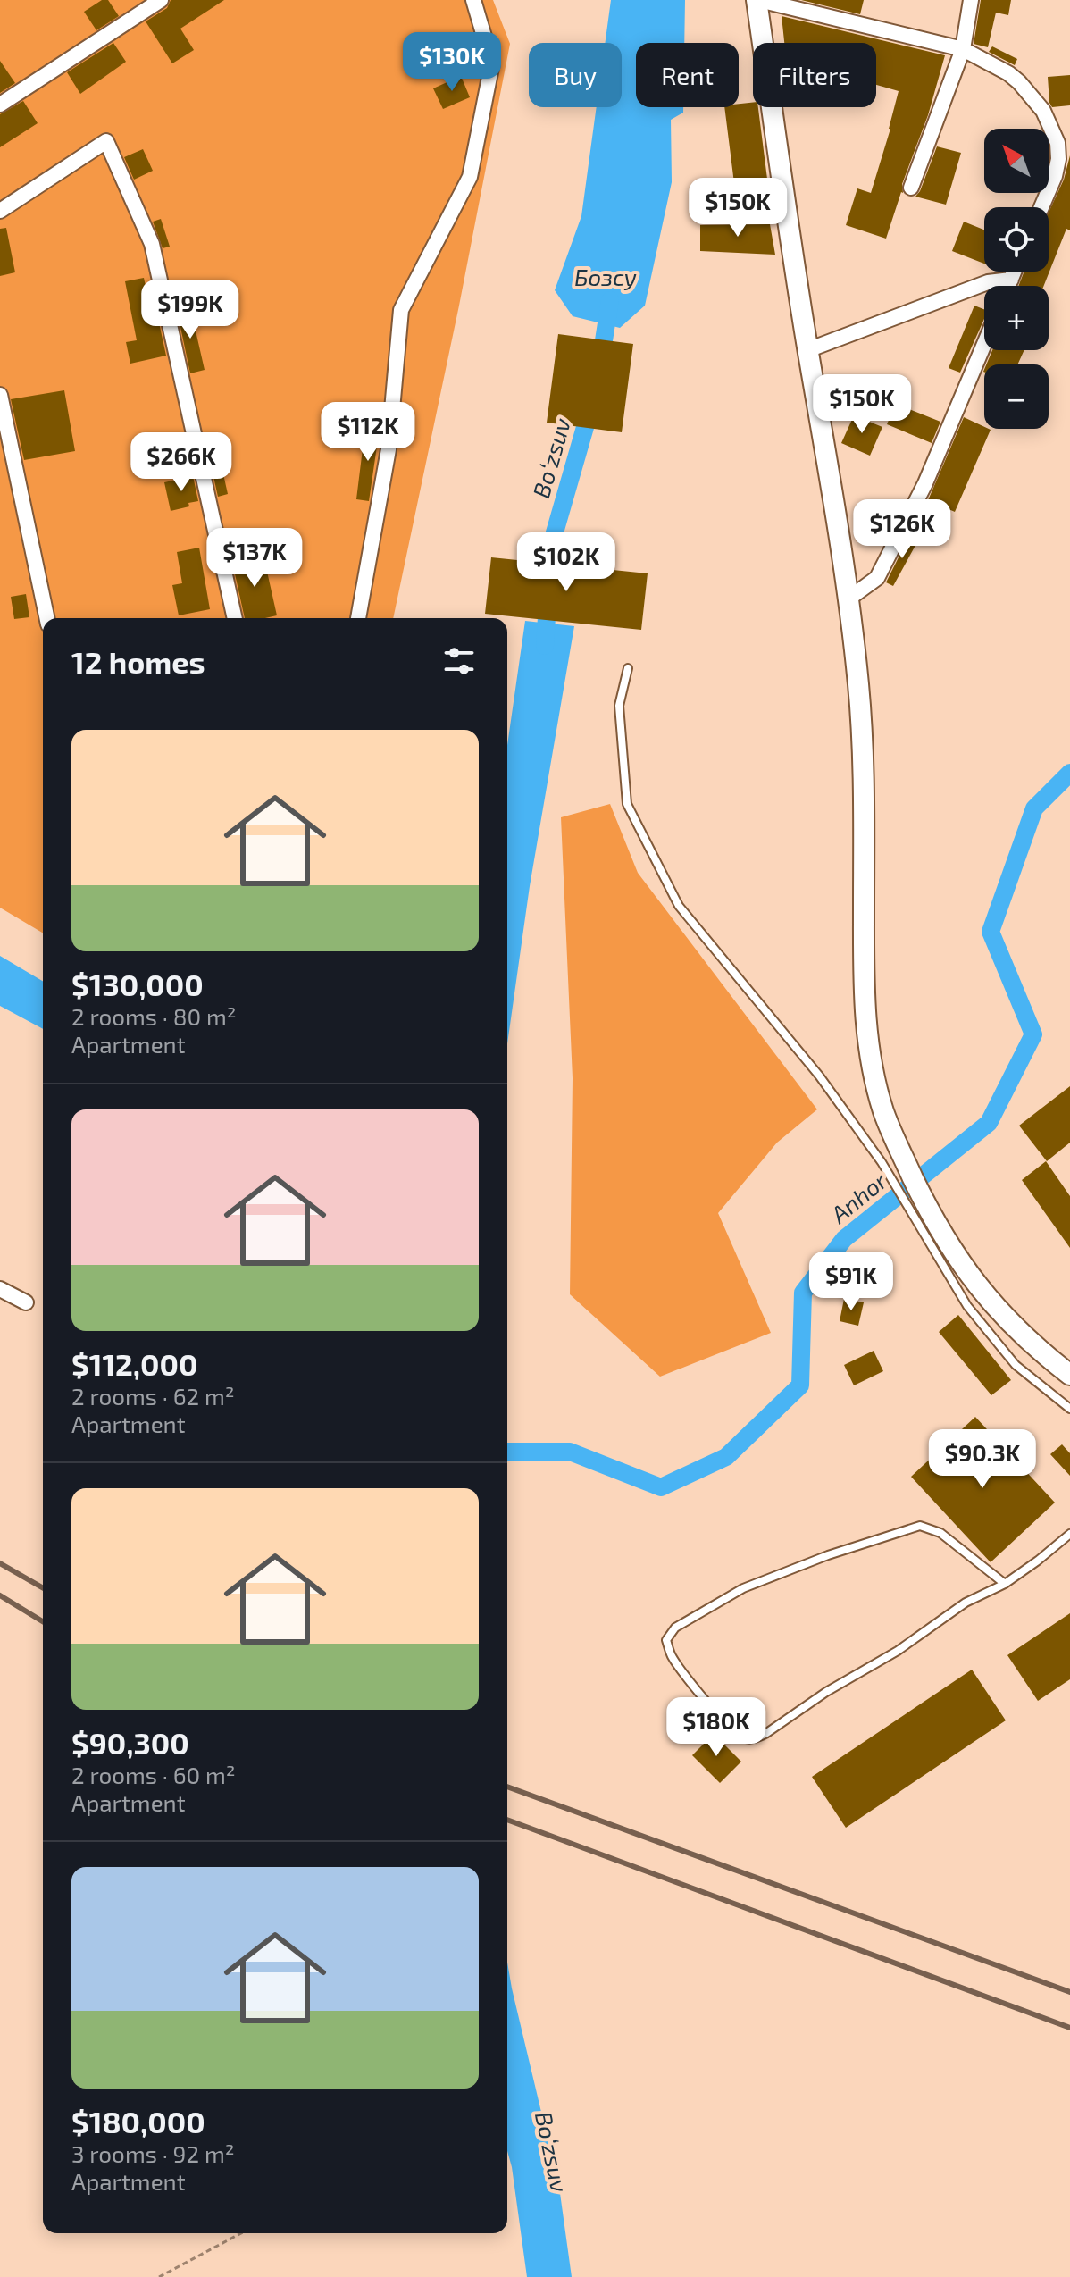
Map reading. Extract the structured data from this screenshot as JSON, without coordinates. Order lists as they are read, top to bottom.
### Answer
{
  "water": ["Бозсу", "Boʻzsuv", "Anhor"],
  "north": "top left",
  "page": {
    "price": [
      "$130K",
      "$150K",
      "$199K",
      "$150K",
      "$112K",
      "$266K",
      "$126K",
      "$137K",
      "$102K",
      "$91K",
      "$90.3K",
      "$180K"
    ],
    "chip": ["Buy", "Rent", "Filters"],
    "map_buttons": ["+", "−"],
    "heading": "12 homes",
    "list": [
      {
        "name": "$130,000",
        "note": "2 rooms · 80 m² · Apartment"
      },
      {
        "name": "$112,000",
        "note": "2 rooms · 62 m² · Apartment"
      },
      {
        "name": "$90,300",
        "note": "2 rooms · 60 m² · Apartment"
      },
      {
        "name": "$180,000",
        "note": "3 rooms · 92 m² · Apartment"
      }
    ]
  }
}
